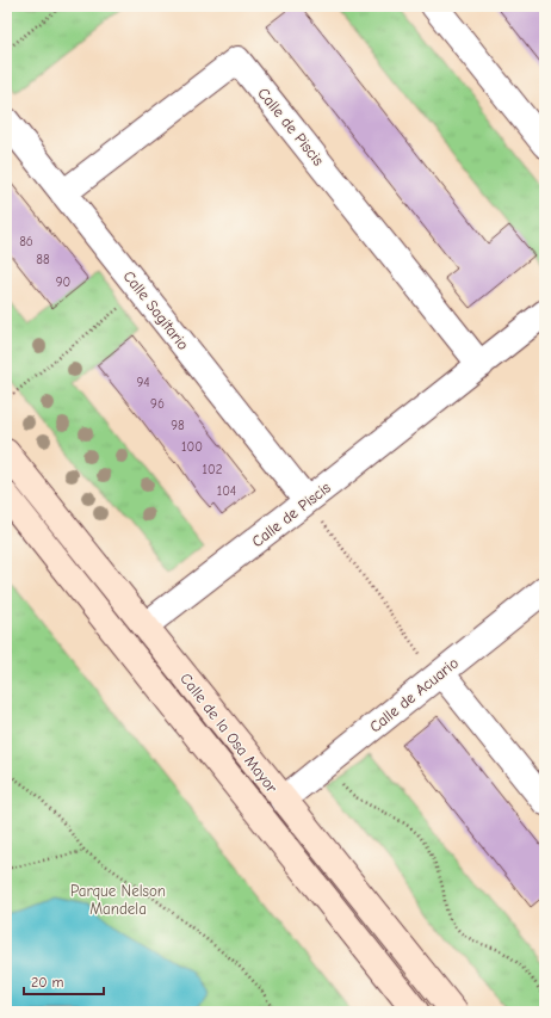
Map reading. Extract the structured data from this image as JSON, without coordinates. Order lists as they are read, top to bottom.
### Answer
{
  "streets": {
    "street": [
      "Calle de Piscis",
      "Calle Sagitario",
      "Calle de Acuario",
      "Calle de la Osa Mayor"
    ]
  },
  "crossings": [
    ["Calle de Piscis", "Calle Sagitario"],
    ["Calle de Piscis", "Calle de la Osa Mayor"],
    ["Calle de Acuario", "Calle de la Osa Mayor"]
  ],
  "parks": ["Parque Nelson Mandela"],
  "house_numbers": [
    "86",
    "88",
    "90",
    "94",
    "96",
    "98",
    "100",
    "102",
    "104"
  ],
  "scale_bar": "20 m"
}
